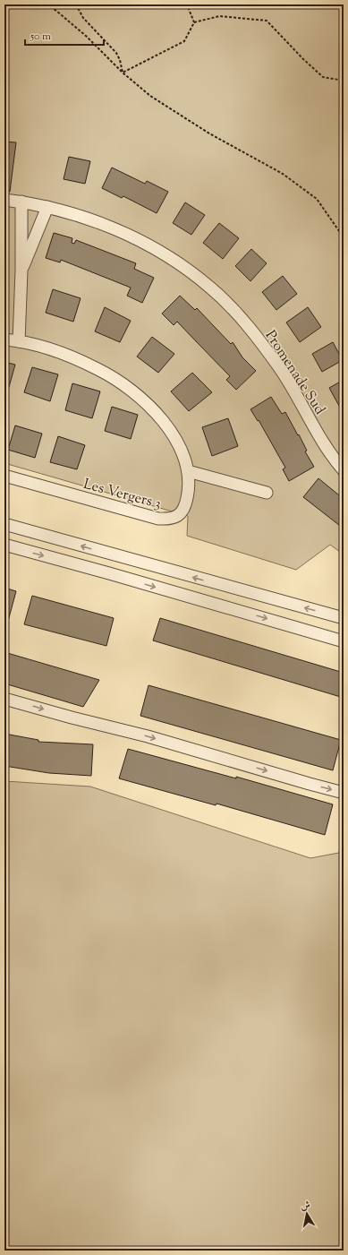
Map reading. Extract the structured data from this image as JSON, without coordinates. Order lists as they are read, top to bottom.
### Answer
{
  "streets": {
    "street": ["Promenade Sud", "Les Vergers 3"]
  },
  "scale_bar": "50 m",
  "north": "top"
}
